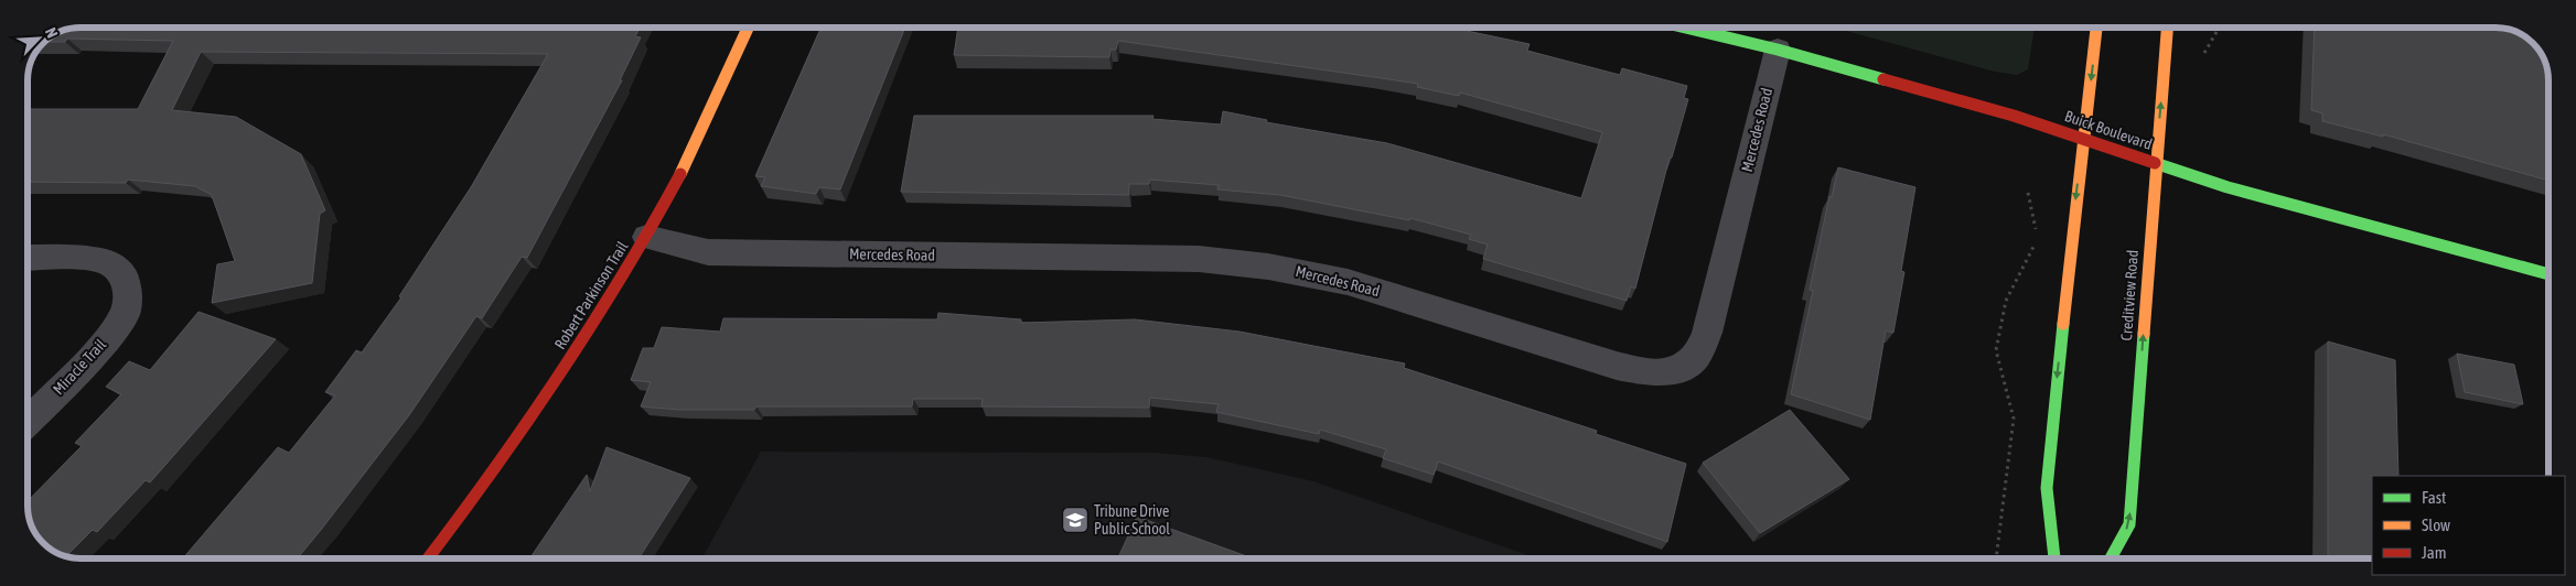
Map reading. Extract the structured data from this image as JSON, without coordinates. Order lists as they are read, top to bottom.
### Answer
{
  "streets": {
    "street": [
      "Mercedes Road",
      "Buick Boulevard",
      "Robert Parkinson Trail",
      "Creditview Road",
      "Miracle Trail"
    ]
  },
  "crossings": [
    ["Mercedes Road", "Buick Boulevard"],
    ["Mercedes Road", "Robert Parkinson Trail"],
    ["Buick Boulevard", "Creditview Road"]
  ],
  "places": {
    "school or university": ["Tribune Drive Public School"]
  },
  "legend": ["Fast", "Slow", "Jam"],
  "north": "top right"
}
